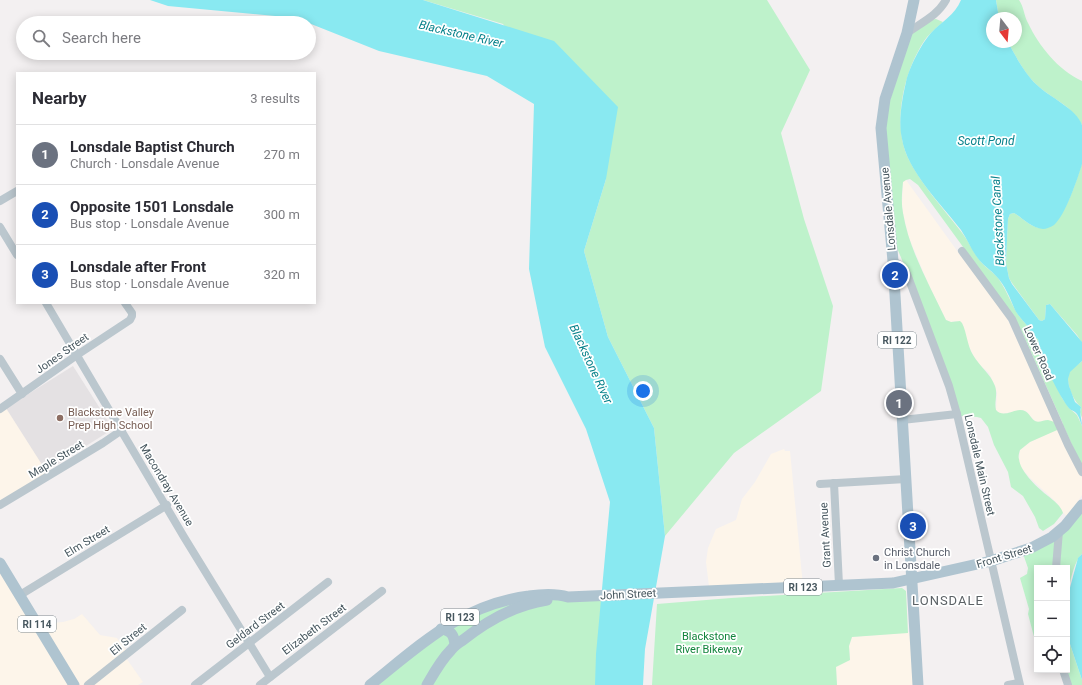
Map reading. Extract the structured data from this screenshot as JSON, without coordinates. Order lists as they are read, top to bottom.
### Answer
{
  "streets": {
    "main road": [
      "Lonsdale Avenue",
      "RI 122",
      "Front Street",
      "RI 123",
      "John Street",
      "RI 114"
    ],
    "street": [
      "Jones Street",
      "Lower Road",
      "Maple Street",
      "Lonsdale Main Street",
      "Macondray Avenue",
      "Grant Avenue",
      "Elm Street",
      "Geldard Street",
      "Elizabeth Street",
      "Eli Street"
    ]
  },
  "crossings": [
    ["Lonsdale Avenue", "Lonsdale Main Street"],
    ["Lonsdale Avenue", "Front Street"],
    ["Lonsdale Avenue", "John Street"],
    ["Jones Street", "Macondray Avenue"],
    ["Maple Street", "Macondray Avenue"],
    ["Lonsdale Main Street", "Front Street"],
    ["Macondray Avenue", "Elm Street"],
    ["Macondray Avenue", "Geldard Street"],
    ["Macondray Avenue", "Elizabeth Street"],
    ["Grant Avenue", "John Street"],
    ["Elm Street", "RI 114"],
    ["Front Street", "John Street"],
    ["RI 123", "John Street"]
  ],
  "districts": ["LONSDALE"],
  "water": ["Blackstone River", "Scott Pond", "Blackstone Canal"],
  "parks": ["Blackstone River Bikeway"],
  "places": ["Blackstone Valley Prep High School", "Christ Church in Lonsdale"],
  "north": "bottom",
  "page": {
    "search": "Search here",
    "heading": ["Nearby", "3 results"],
    "list": [
      {
        "mark": "1",
        "name": "Lonsdale Baptist Church",
        "note": "Church · Lonsdale Avenue",
        "value": "270 m"
      },
      {
        "mark": "2",
        "name": "Opposite 1501 Lonsdale",
        "note": "Bus stop · Lonsdale Avenue",
        "value": "300 m"
      },
      {
        "mark": "3",
        "name": "Lonsdale after Front",
        "note": "Bus stop · Lonsdale Avenue",
        "value": "320 m"
      }
    ],
    "pins": ["2", "1", "3"],
    "map_buttons": ["+", "−"]
  }
}
